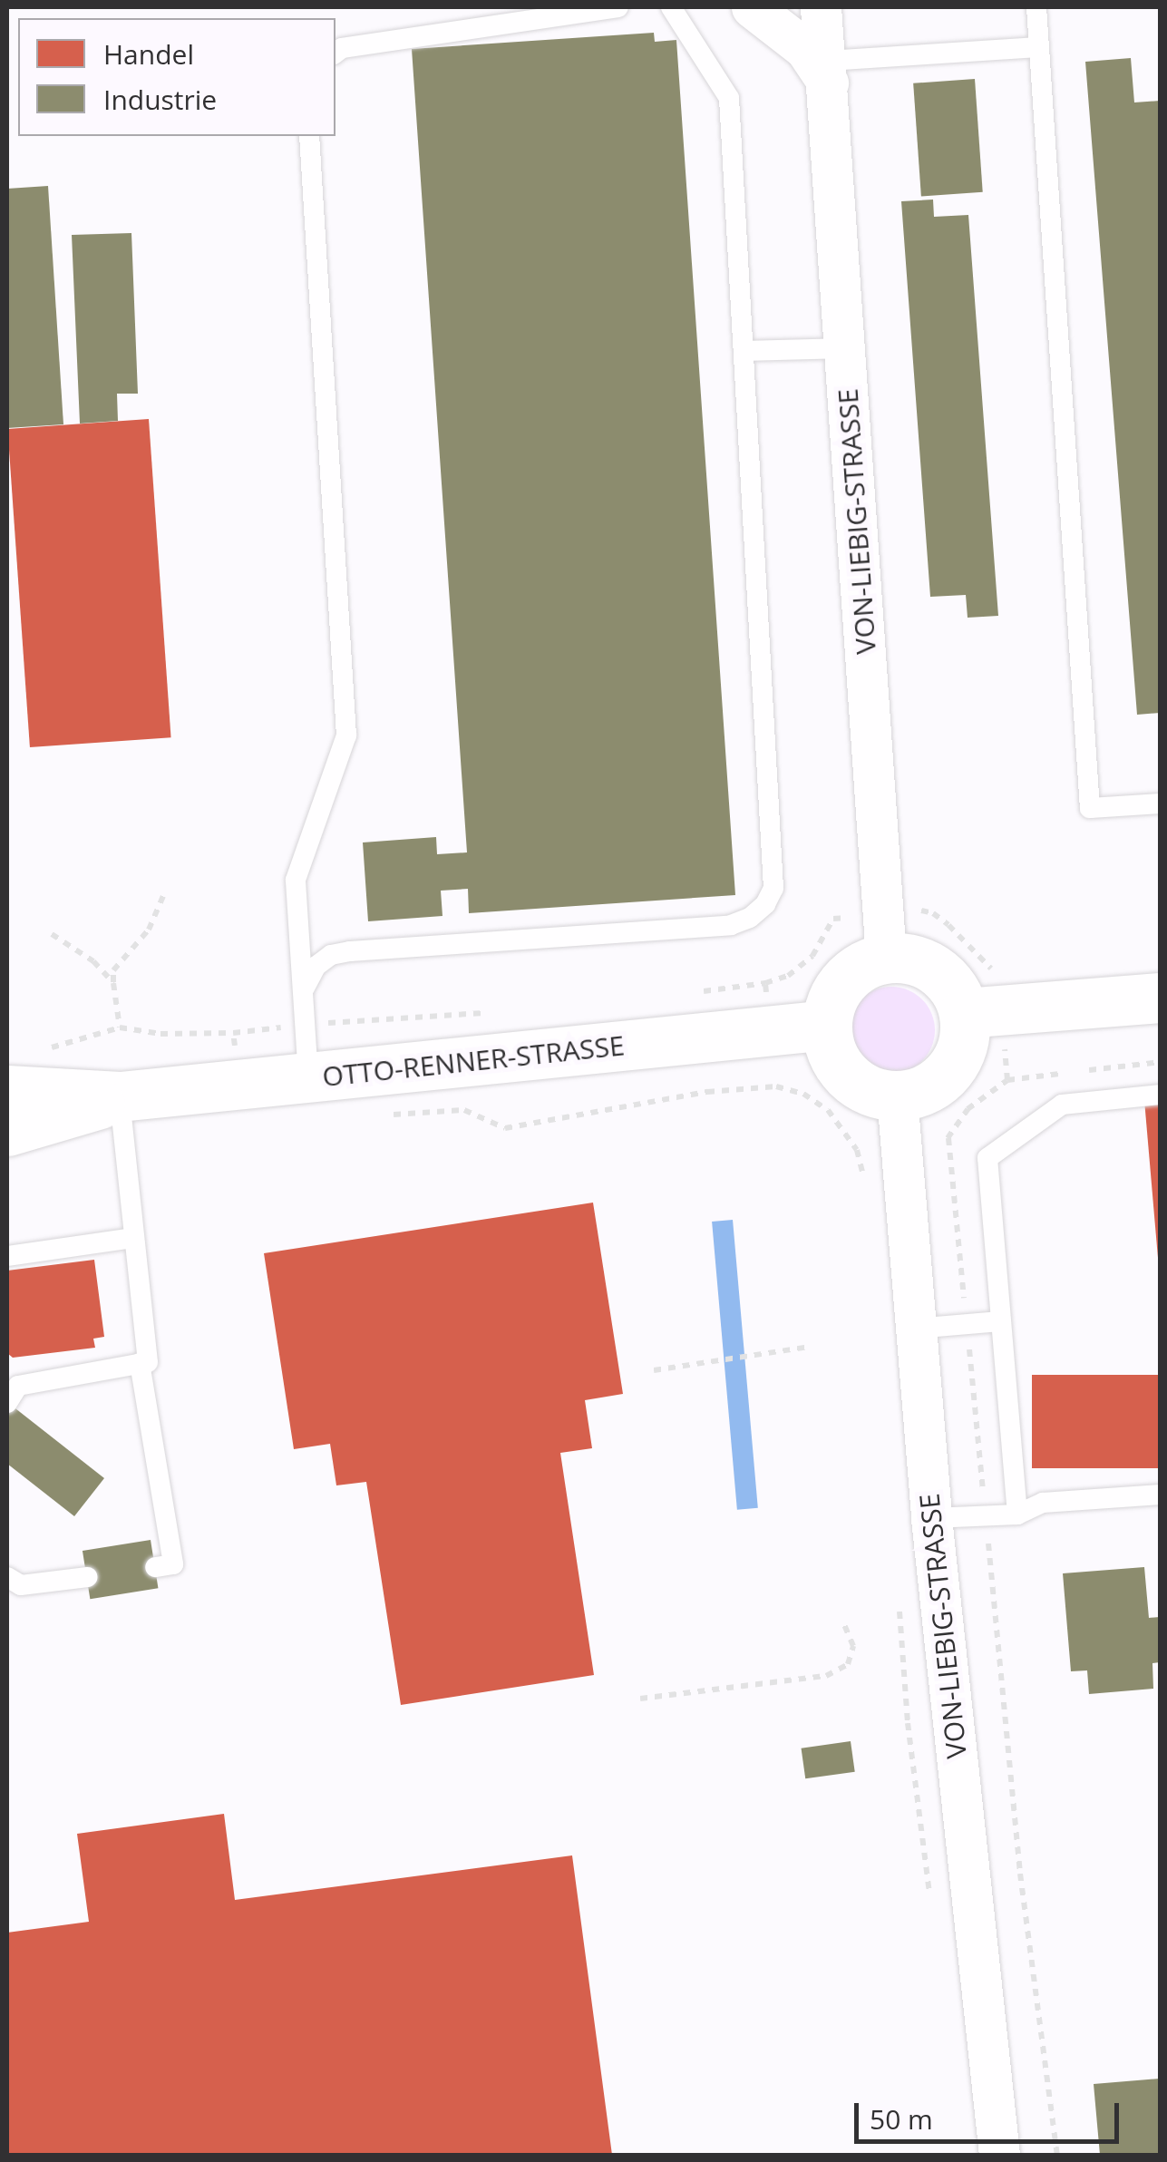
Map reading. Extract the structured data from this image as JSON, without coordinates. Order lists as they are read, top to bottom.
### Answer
{
  "streets": {
    "street": ["VON-LIEBIG-STRASSE", "OTTO-RENNER-STRASSE"]
  },
  "legend": ["Handel", "Industrie"],
  "scale_bar": "50 m"
}
